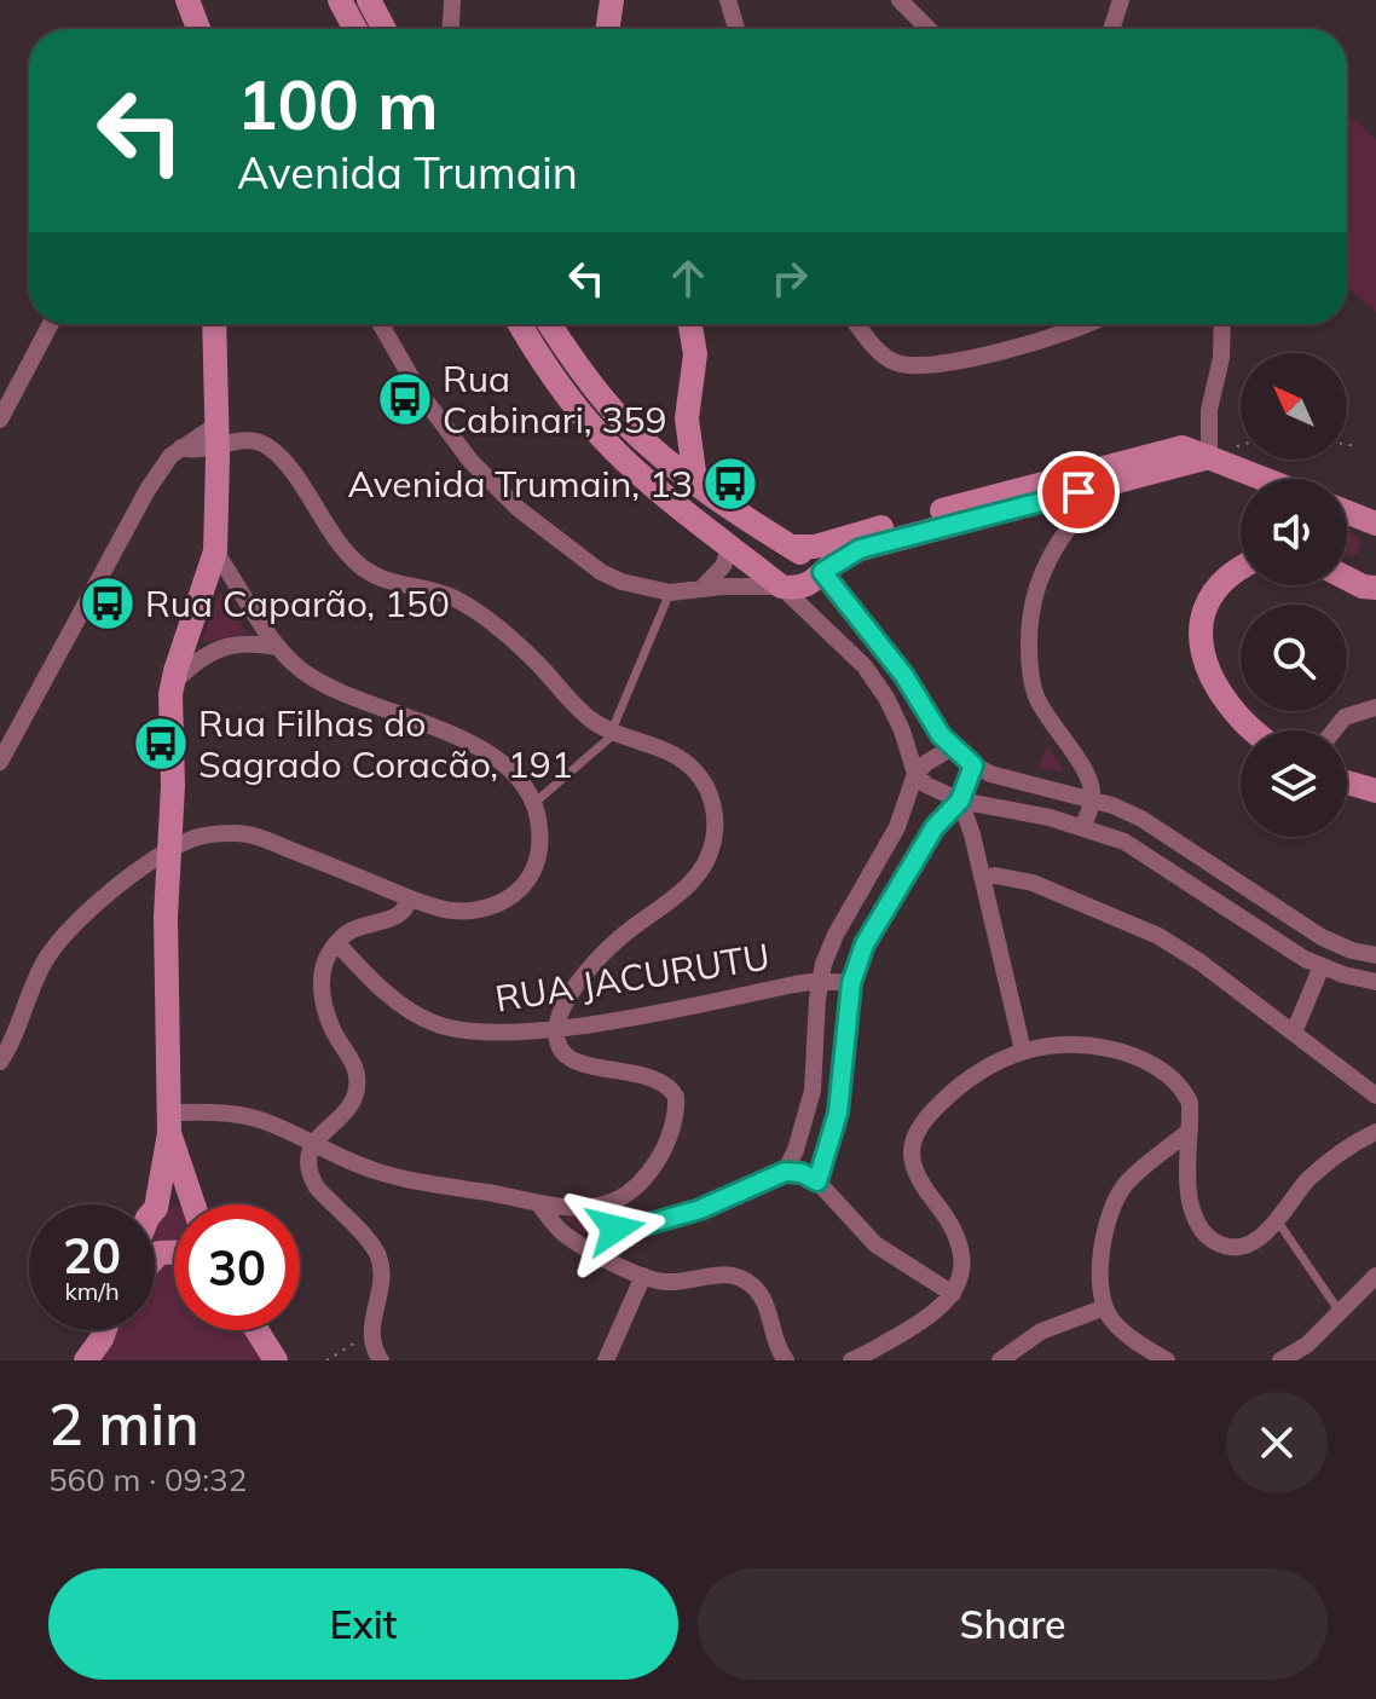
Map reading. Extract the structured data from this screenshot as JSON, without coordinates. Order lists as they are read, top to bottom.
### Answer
{
  "streets": {
    "street": ["RUA JACURUTU"]
  },
  "places": {
    "bus stop": [
      "Rua Cabinari, 359",
      "Avenida Trumain, 13",
      "Rua Caparão, 150",
      "Rua Filhas do Sagrado Coracão, 191"
    ]
  },
  "north": "top left",
  "page": {
    "turn": ["100 m", "Avenida Trumain"],
    "speed": "20 km/h",
    "limit": "30",
    "heading": ["2 min", "560 m · 09:32"],
    "buttons": ["Exit", "Share"]
  }
}
